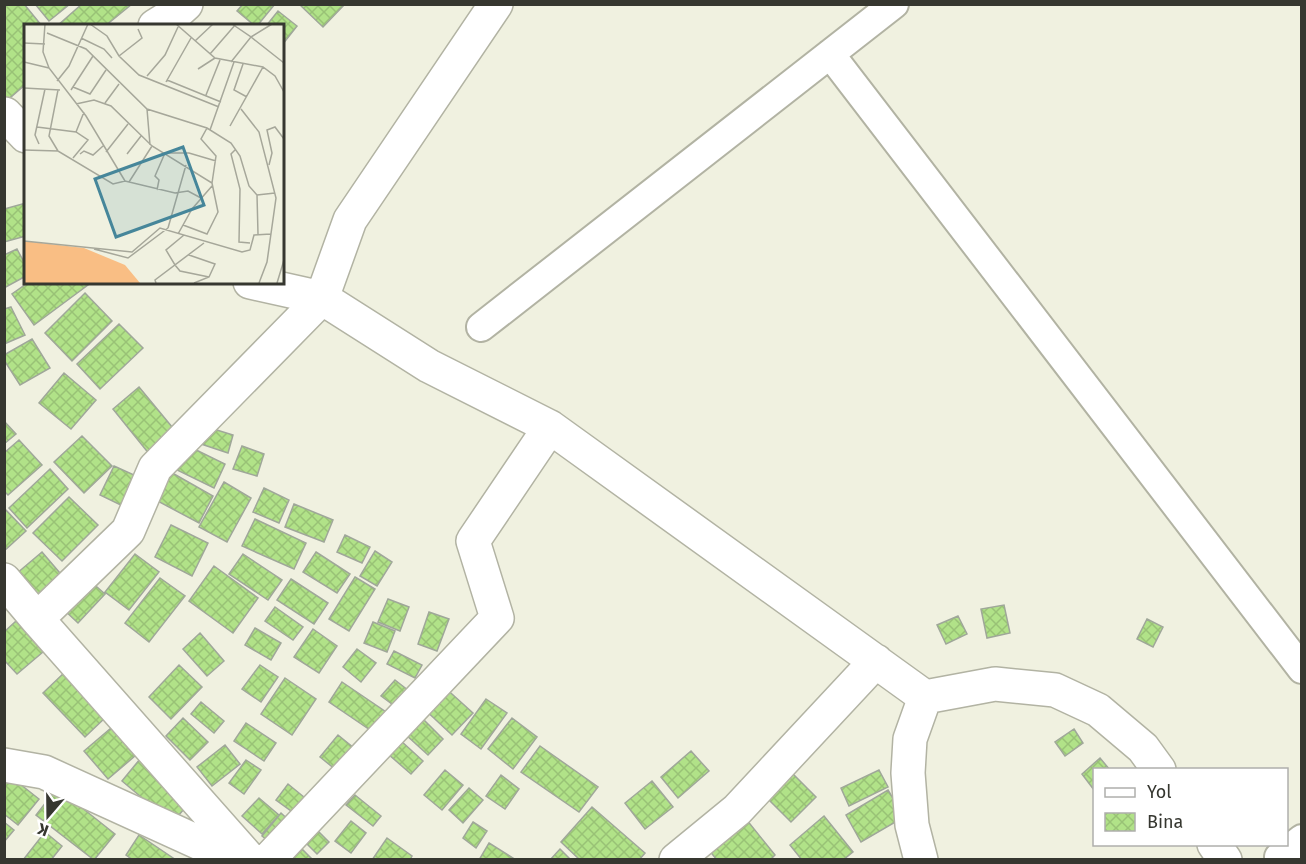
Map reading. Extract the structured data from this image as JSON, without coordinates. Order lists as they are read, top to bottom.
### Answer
{
  "legend": ["Yol", "Bina"],
  "north": "bottom"
}
